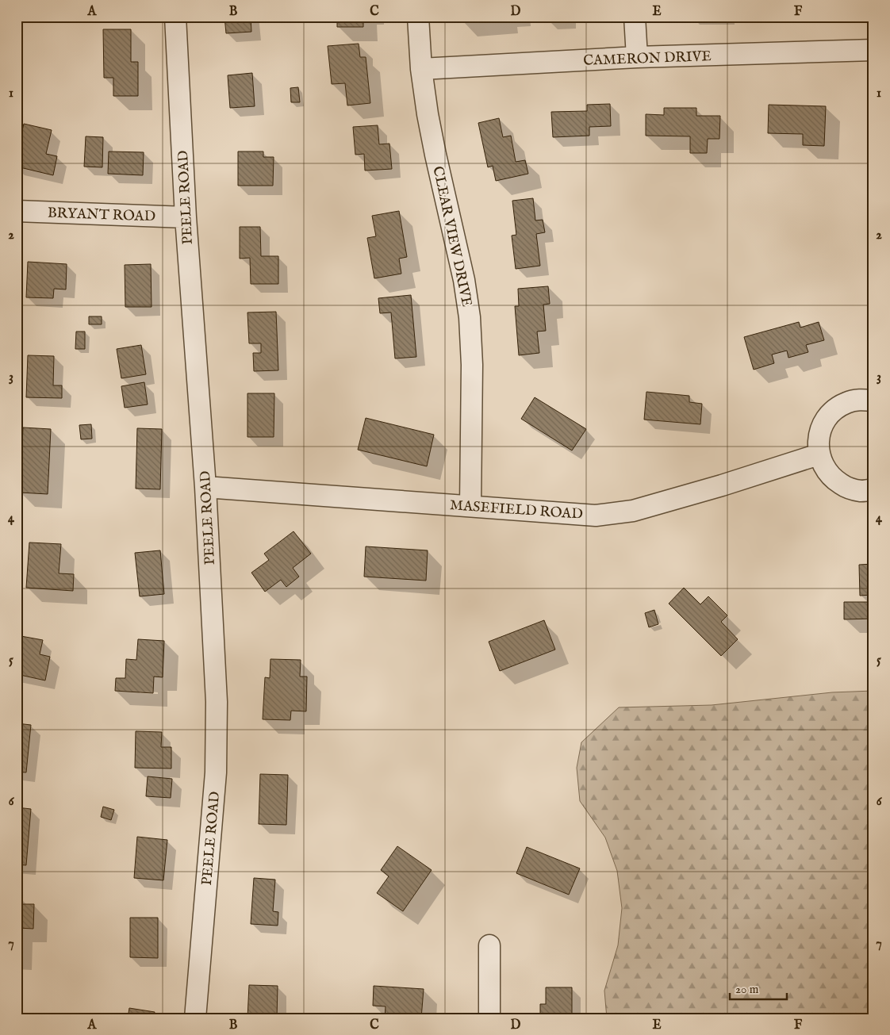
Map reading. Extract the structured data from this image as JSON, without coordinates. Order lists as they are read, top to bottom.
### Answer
{
  "streets": {
    "street": [
      "CAMERON DRIVE",
      "PEELE ROAD",
      "BRYANT ROAD",
      "CLEAR VIEW DRIVE",
      "MASEFIELD ROAD"
    ]
  },
  "crossings": [
    ["CAMERON DRIVE", "CLEAR VIEW DRIVE"],
    ["PEELE ROAD", "BRYANT ROAD"],
    ["PEELE ROAD", "MASEFIELD ROAD"],
    ["CLEAR VIEW DRIVE", "MASEFIELD ROAD"]
  ],
  "scale_bar": "20 m",
  "grid": {
    "columns": [
      "A",
      "B",
      "C",
      "D",
      "E",
      "F"
    ],
    "rows": [
      "1",
      "2",
      "3",
      "4",
      "5",
      "6",
      "7"
    ]
  }
}
